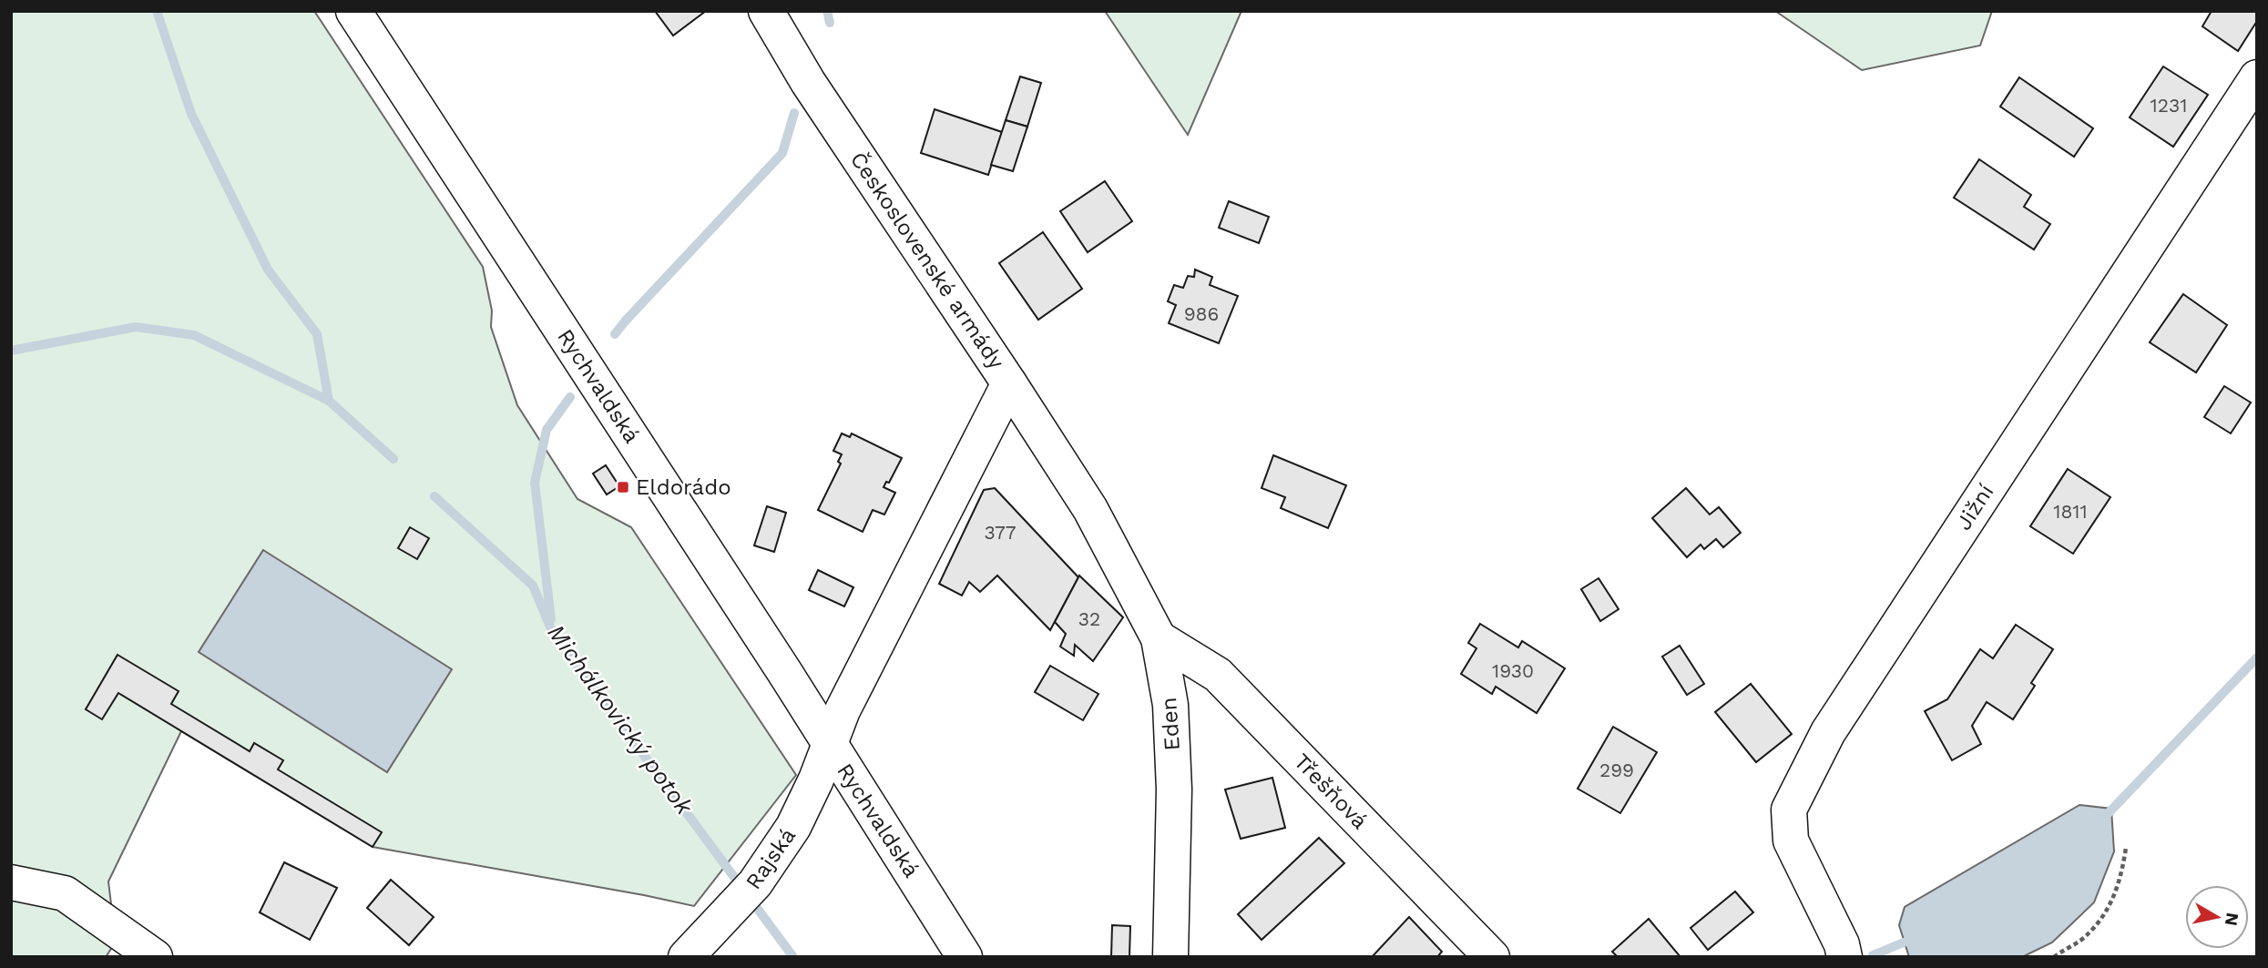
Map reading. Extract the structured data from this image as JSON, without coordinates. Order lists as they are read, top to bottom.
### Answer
{
  "streets": {
    "street": [
      "Československé armády",
      "Rychvaldská",
      "Jižní",
      "Eden",
      "Třešňová",
      "Rajská"
    ]
  },
  "crossings": [
    ["Československé armády", "Eden"],
    ["Československé armády", "Rajská"],
    ["Rychvaldská", "Rajská"],
    ["Eden", "Třešňová"]
  ],
  "water": ["Michálkovický potok"],
  "places": {
    "transit": ["Eldorádo"]
  },
  "house_numbers": [
    "1231",
    "986",
    "1811",
    "377",
    "32",
    "1930",
    "299"
  ],
  "north": "right"
}
